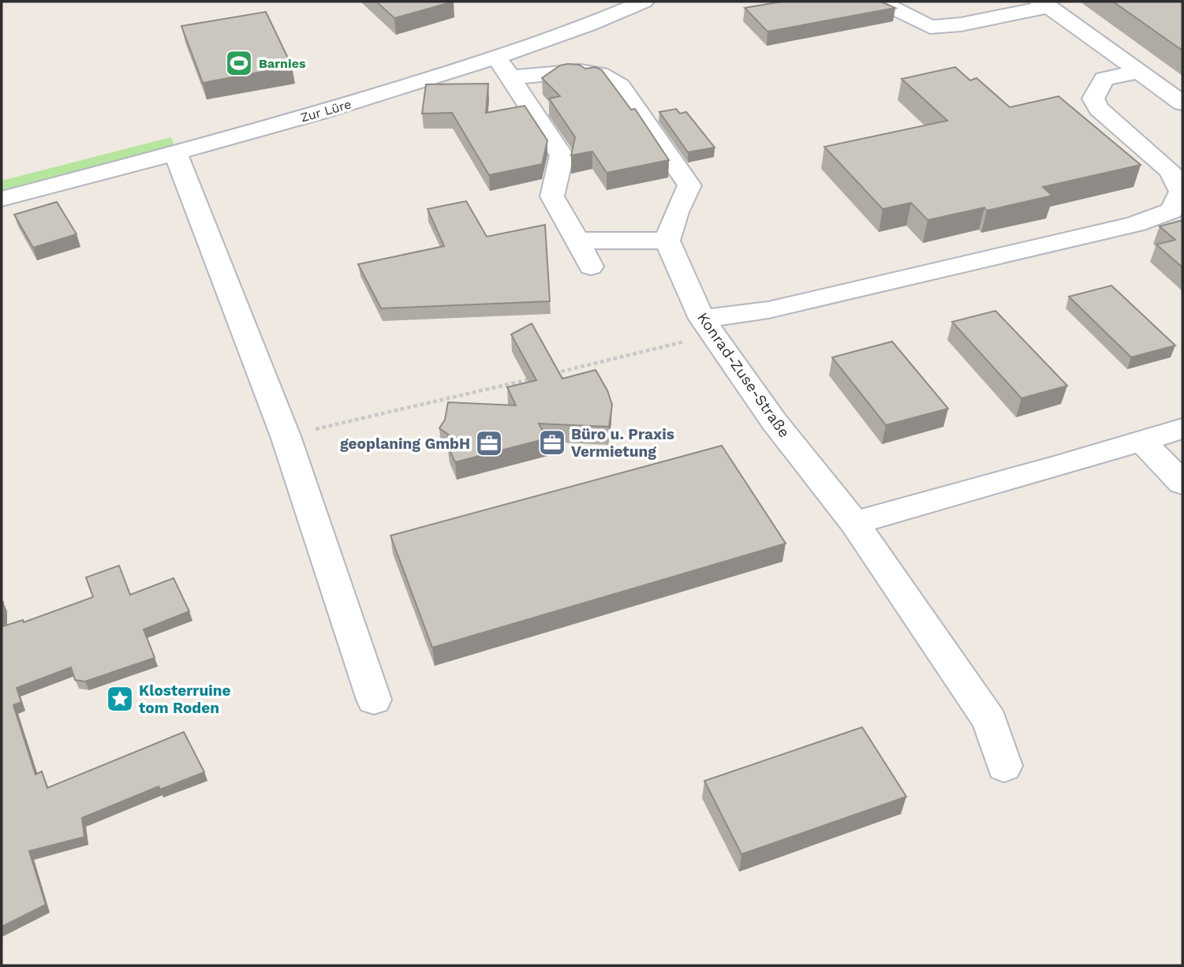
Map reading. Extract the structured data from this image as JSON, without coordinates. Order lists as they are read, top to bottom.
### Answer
{
  "streets": {
    "street": ["Zur Lüre", "Konrad-Zuse-Straße"]
  },
  "places": {
    "sports": ["Barnies"],
    "office": ["Büro u. Praxis Vermietung", "geoplaning GmbH"],
    "place": ["Klosterruine tom Roden"]
  }
}
